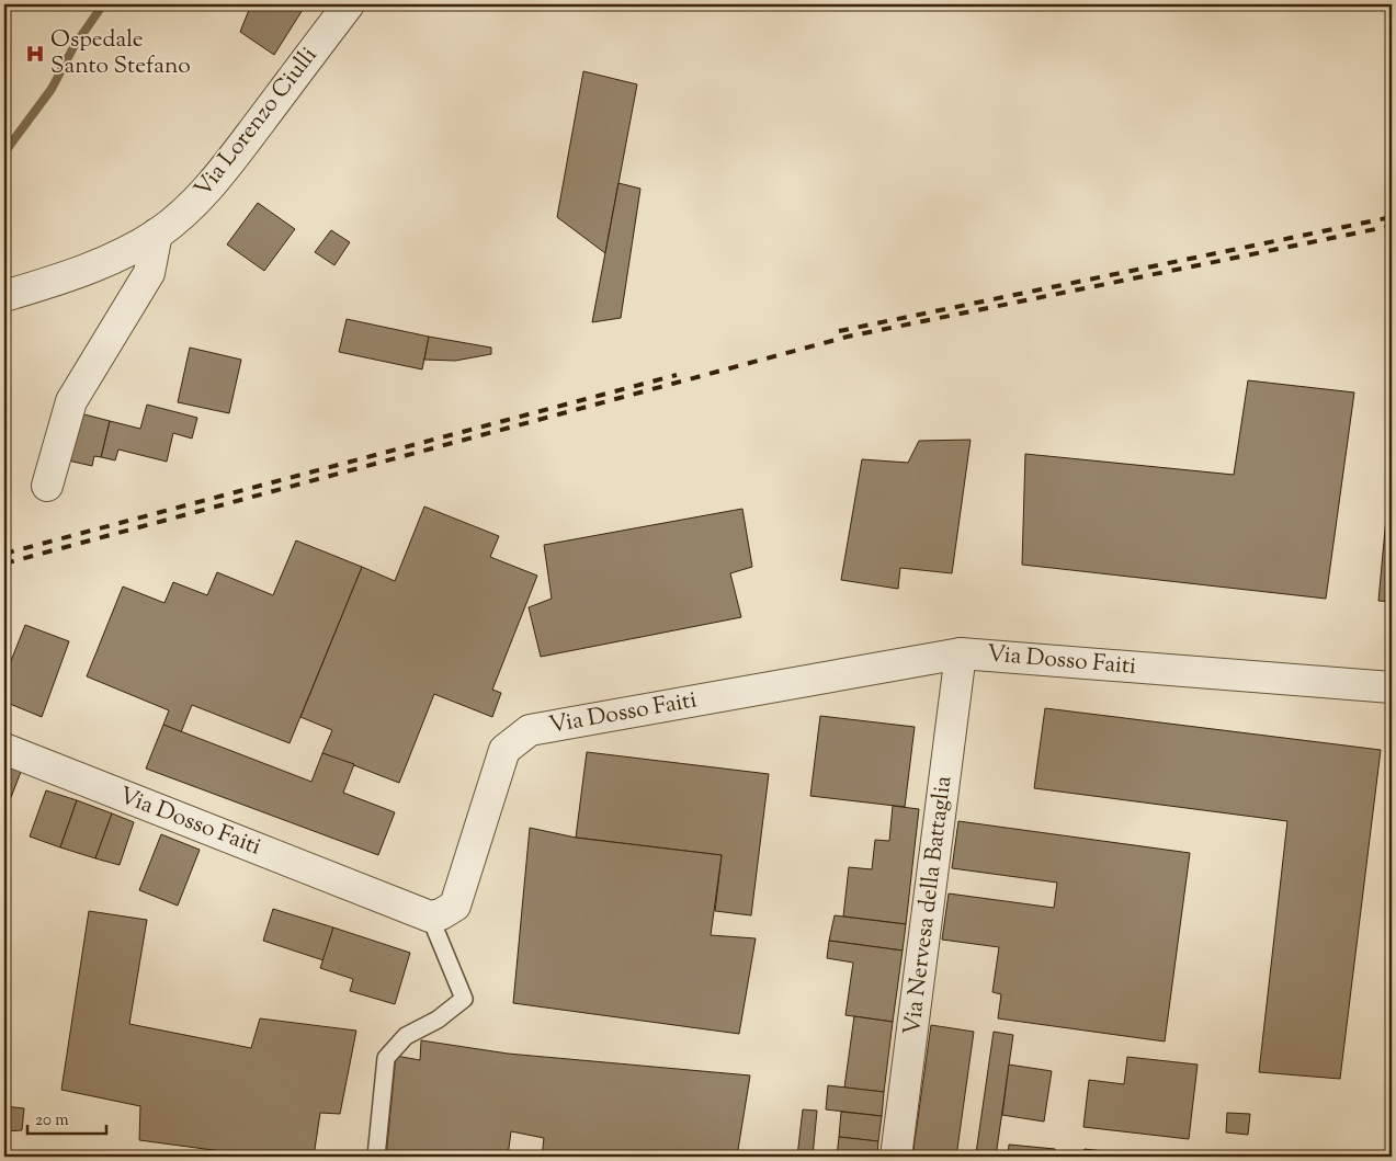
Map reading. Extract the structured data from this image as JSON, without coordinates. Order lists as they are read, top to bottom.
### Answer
{
  "streets": {
    "street": ["Via Lorenzo Ciulli", "Via Dosso Faiti", "Via Nervesa della Battaglia"]
  },
  "crossings": [
    ["Via Dosso Faiti", "Via Nervesa della Battaglia"]
  ],
  "places": {
    "hospital": ["Ospedale Santo Stefano"]
  },
  "scale_bar": "20 m"
}
